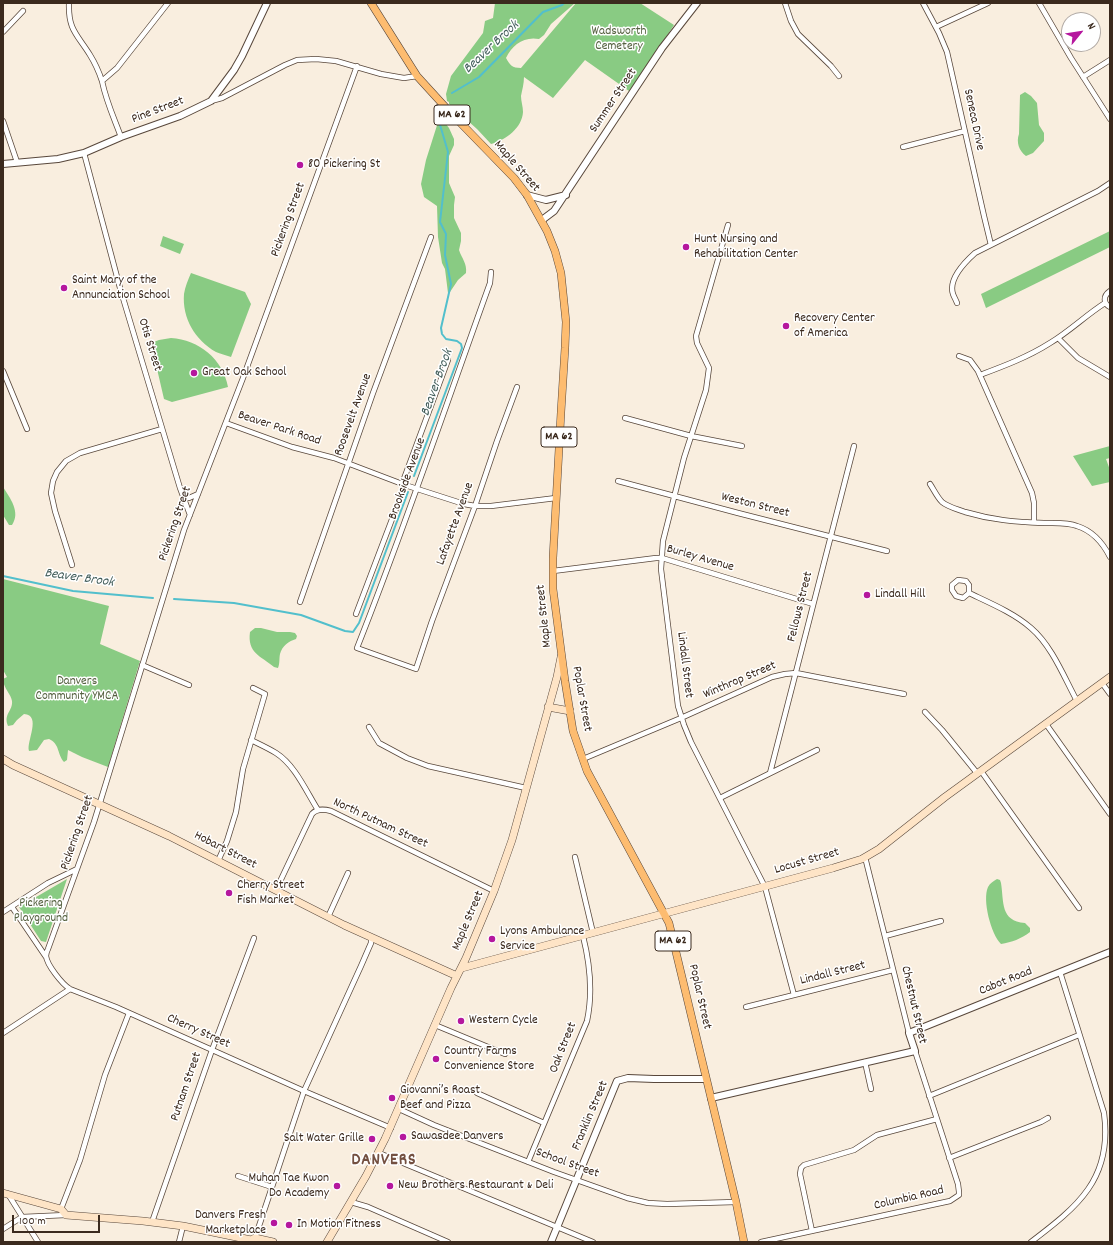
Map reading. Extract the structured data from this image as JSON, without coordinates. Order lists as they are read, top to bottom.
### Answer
{
  "streets": {
    "main road": [
      "MA 62",
      "Maple Street",
      "Poplar Street",
      "Hobart Street",
      "Locust Street"
    ],
    "street": [
      "Summer Street",
      "Pine Street",
      "Seneca Drive",
      "Pickering Street",
      "Otis Street",
      "Roosevelt Avenue",
      "Beaver Park Road",
      "Brookside Avenue",
      "Weston Street",
      "Lafayette Avenue",
      "Burley Avenue",
      "Fellows Street",
      "Lindall Street",
      "Winthrop Street",
      "North Putnam Street",
      "Cabot Road",
      "Chestnut Street",
      "Cherry Street",
      "Oak Street",
      "Putnam Street",
      "Franklin Street",
      "School Street",
      "Columbia Road"
    ]
  },
  "crossings": [
    ["Summer Street", "Maple Street"],
    ["Pine Street", "Otis Street"],
    ["Maple Street", "Beaver Park Road"],
    ["Maple Street", "Burley Avenue"],
    ["Maple Street", "Poplar Street"],
    ["Maple Street", "North Putnam Street"],
    ["Maple Street", "Hobart Street"],
    ["Maple Street", "Locust Street"],
    ["Maple Street", "Cherry Street"],
    ["Maple Street", "School Street"],
    ["Pickering Street", "Otis Street"],
    ["Pickering Street", "Beaver Park Road"],
    ["Pickering Street", "Hobart Street"],
    ["Roosevelt Avenue", "Beaver Park Road"],
    ["Beaver Park Road", "Brookside Avenue"],
    ["Beaver Park Road", "Lafayette Avenue"],
    ["Brookside Avenue", "Lafayette Avenue"],
    ["Weston Street", "Fellows Street"],
    ["Weston Street", "Lindall Street"],
    ["Burley Avenue", "Fellows Street"],
    ["Burley Avenue", "Lindall Street"],
    ["Fellows Street", "Winthrop Street"],
    ["Lindall Street", "Winthrop Street"],
    ["Lindall Street", "Locust Street"],
    ["Lindall Street", "Chestnut Street"],
    ["Winthrop Street", "Poplar Street"],
    ["Poplar Street", "Locust Street"],
    ["Poplar Street", "Chestnut Street"],
    ["Poplar Street", "Franklin Street"],
    ["Poplar Street", "School Street"],
    ["North Putnam Street", "Hobart Street"],
    ["Locust Street", "Chestnut Street"],
    ["Locust Street", "Oak Street"],
    ["Cabot Road", "Chestnut Street"],
    ["Chestnut Street", "Columbia Road"],
    ["Cherry Street", "Putnam Street"],
    ["Oak Street", "School Street"],
    ["Franklin Street", "School Street"]
  ],
  "districts": ["DANVERS"],
  "water": ["Beaver Brook"],
  "parks": ["Wadsworth Cemetery", "Danvers Community YMCA", "Pickering Playground"],
  "places": [
    "80 Pickering St",
    "Hunt Nursing and Rehabilitation Center",
    "Saint Mary of the Annunciation School",
    "Recovery Center of America",
    "Great Oak School",
    "Lindall Hill",
    "Cherry Street Fish Market",
    "Lyons Ambulance Service",
    "Western Cycle",
    "Country Farms Convenience Store",
    "Giovanni’s Roast Beef and Pizza",
    "Sawasdee Danvers",
    "Salt Water Grille",
    "Muhan Tae Kwon Do Academy",
    "New Brothers Restaurant & Deli",
    "Danvers Fresh Marketplace",
    "In Motion Fitness"
  ],
  "scale_bar": "100 m",
  "north": "top right"
}
